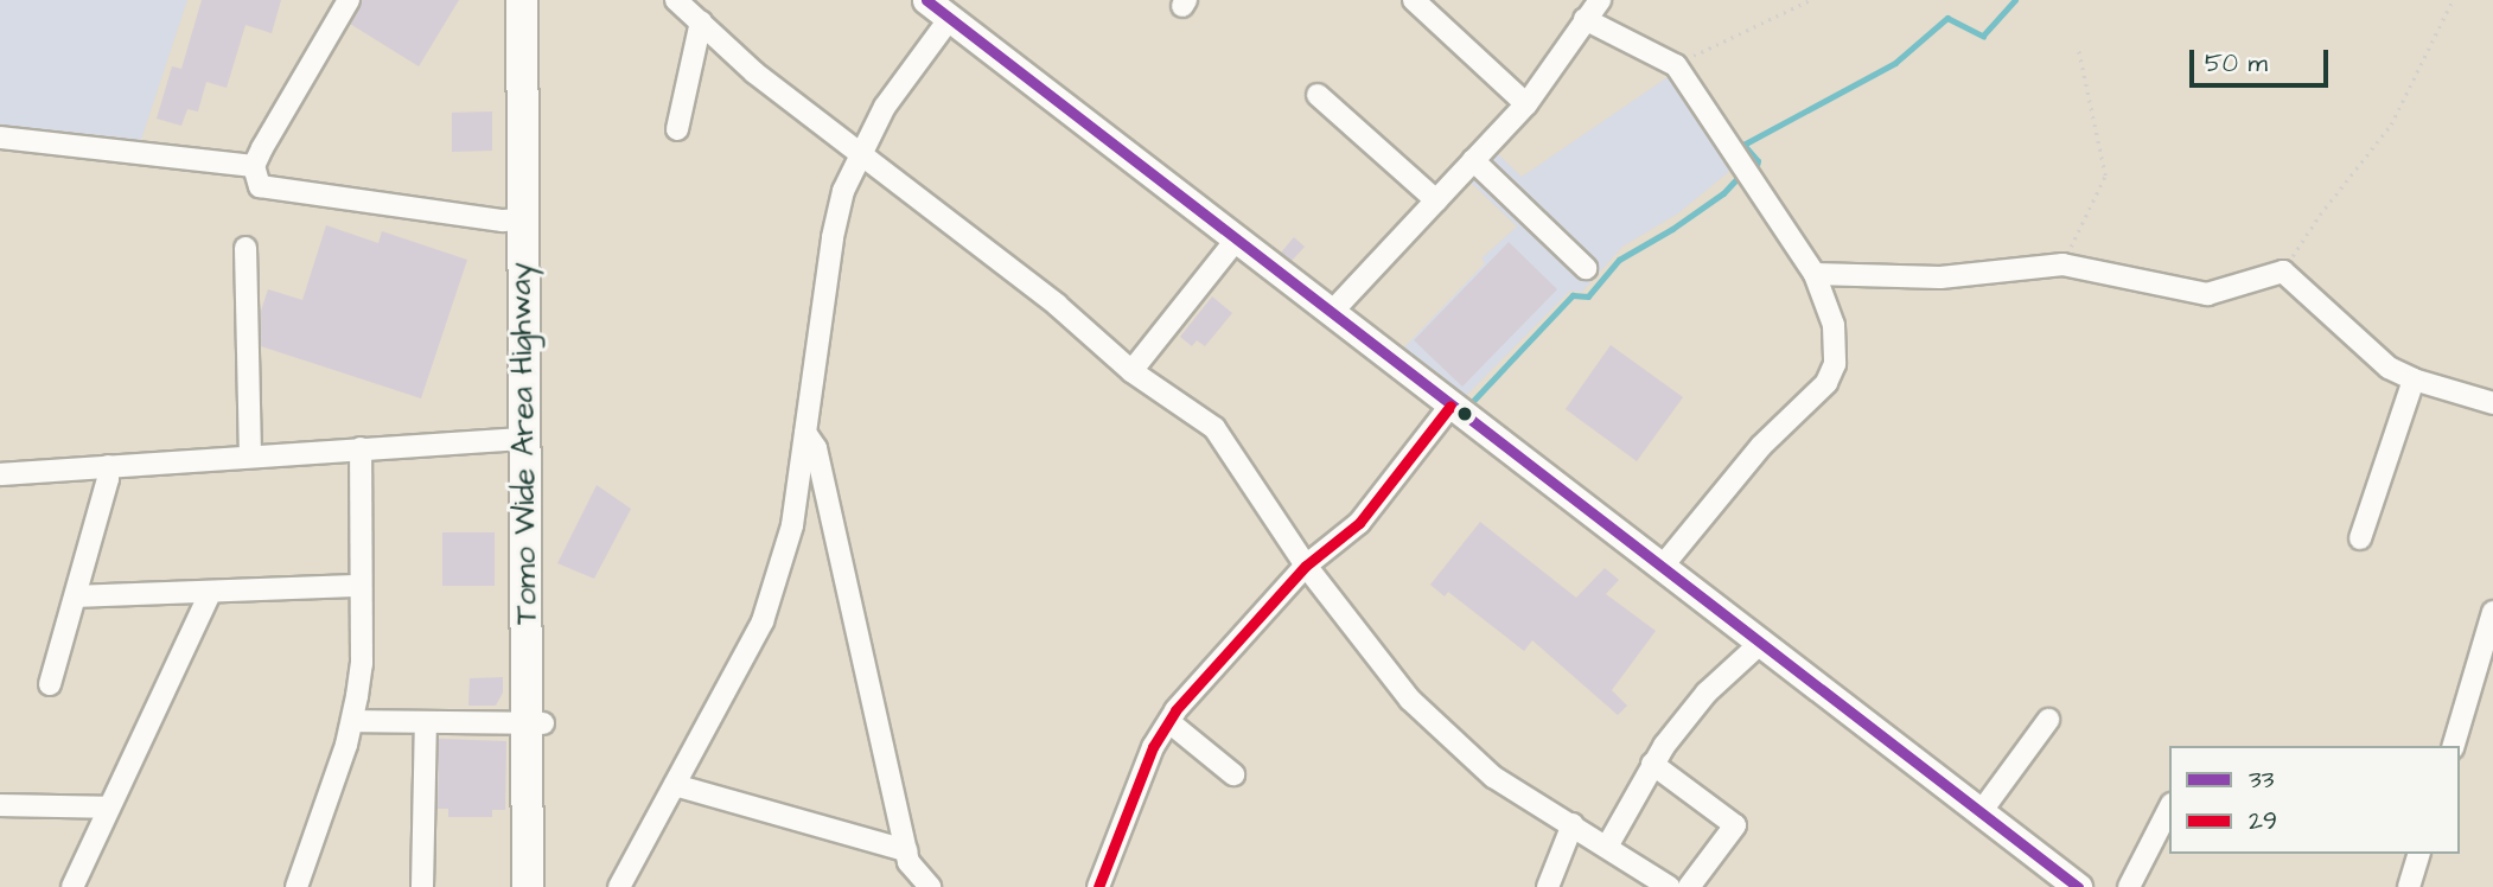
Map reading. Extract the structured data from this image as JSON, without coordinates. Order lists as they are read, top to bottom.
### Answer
{
  "streets": {
    "highway": ["Tomo Wide Area Highway"]
  },
  "lines": ["transit line 33", "transit line 29"],
  "legend": ["33", "29"],
  "scale_bar": "50 m"
}
